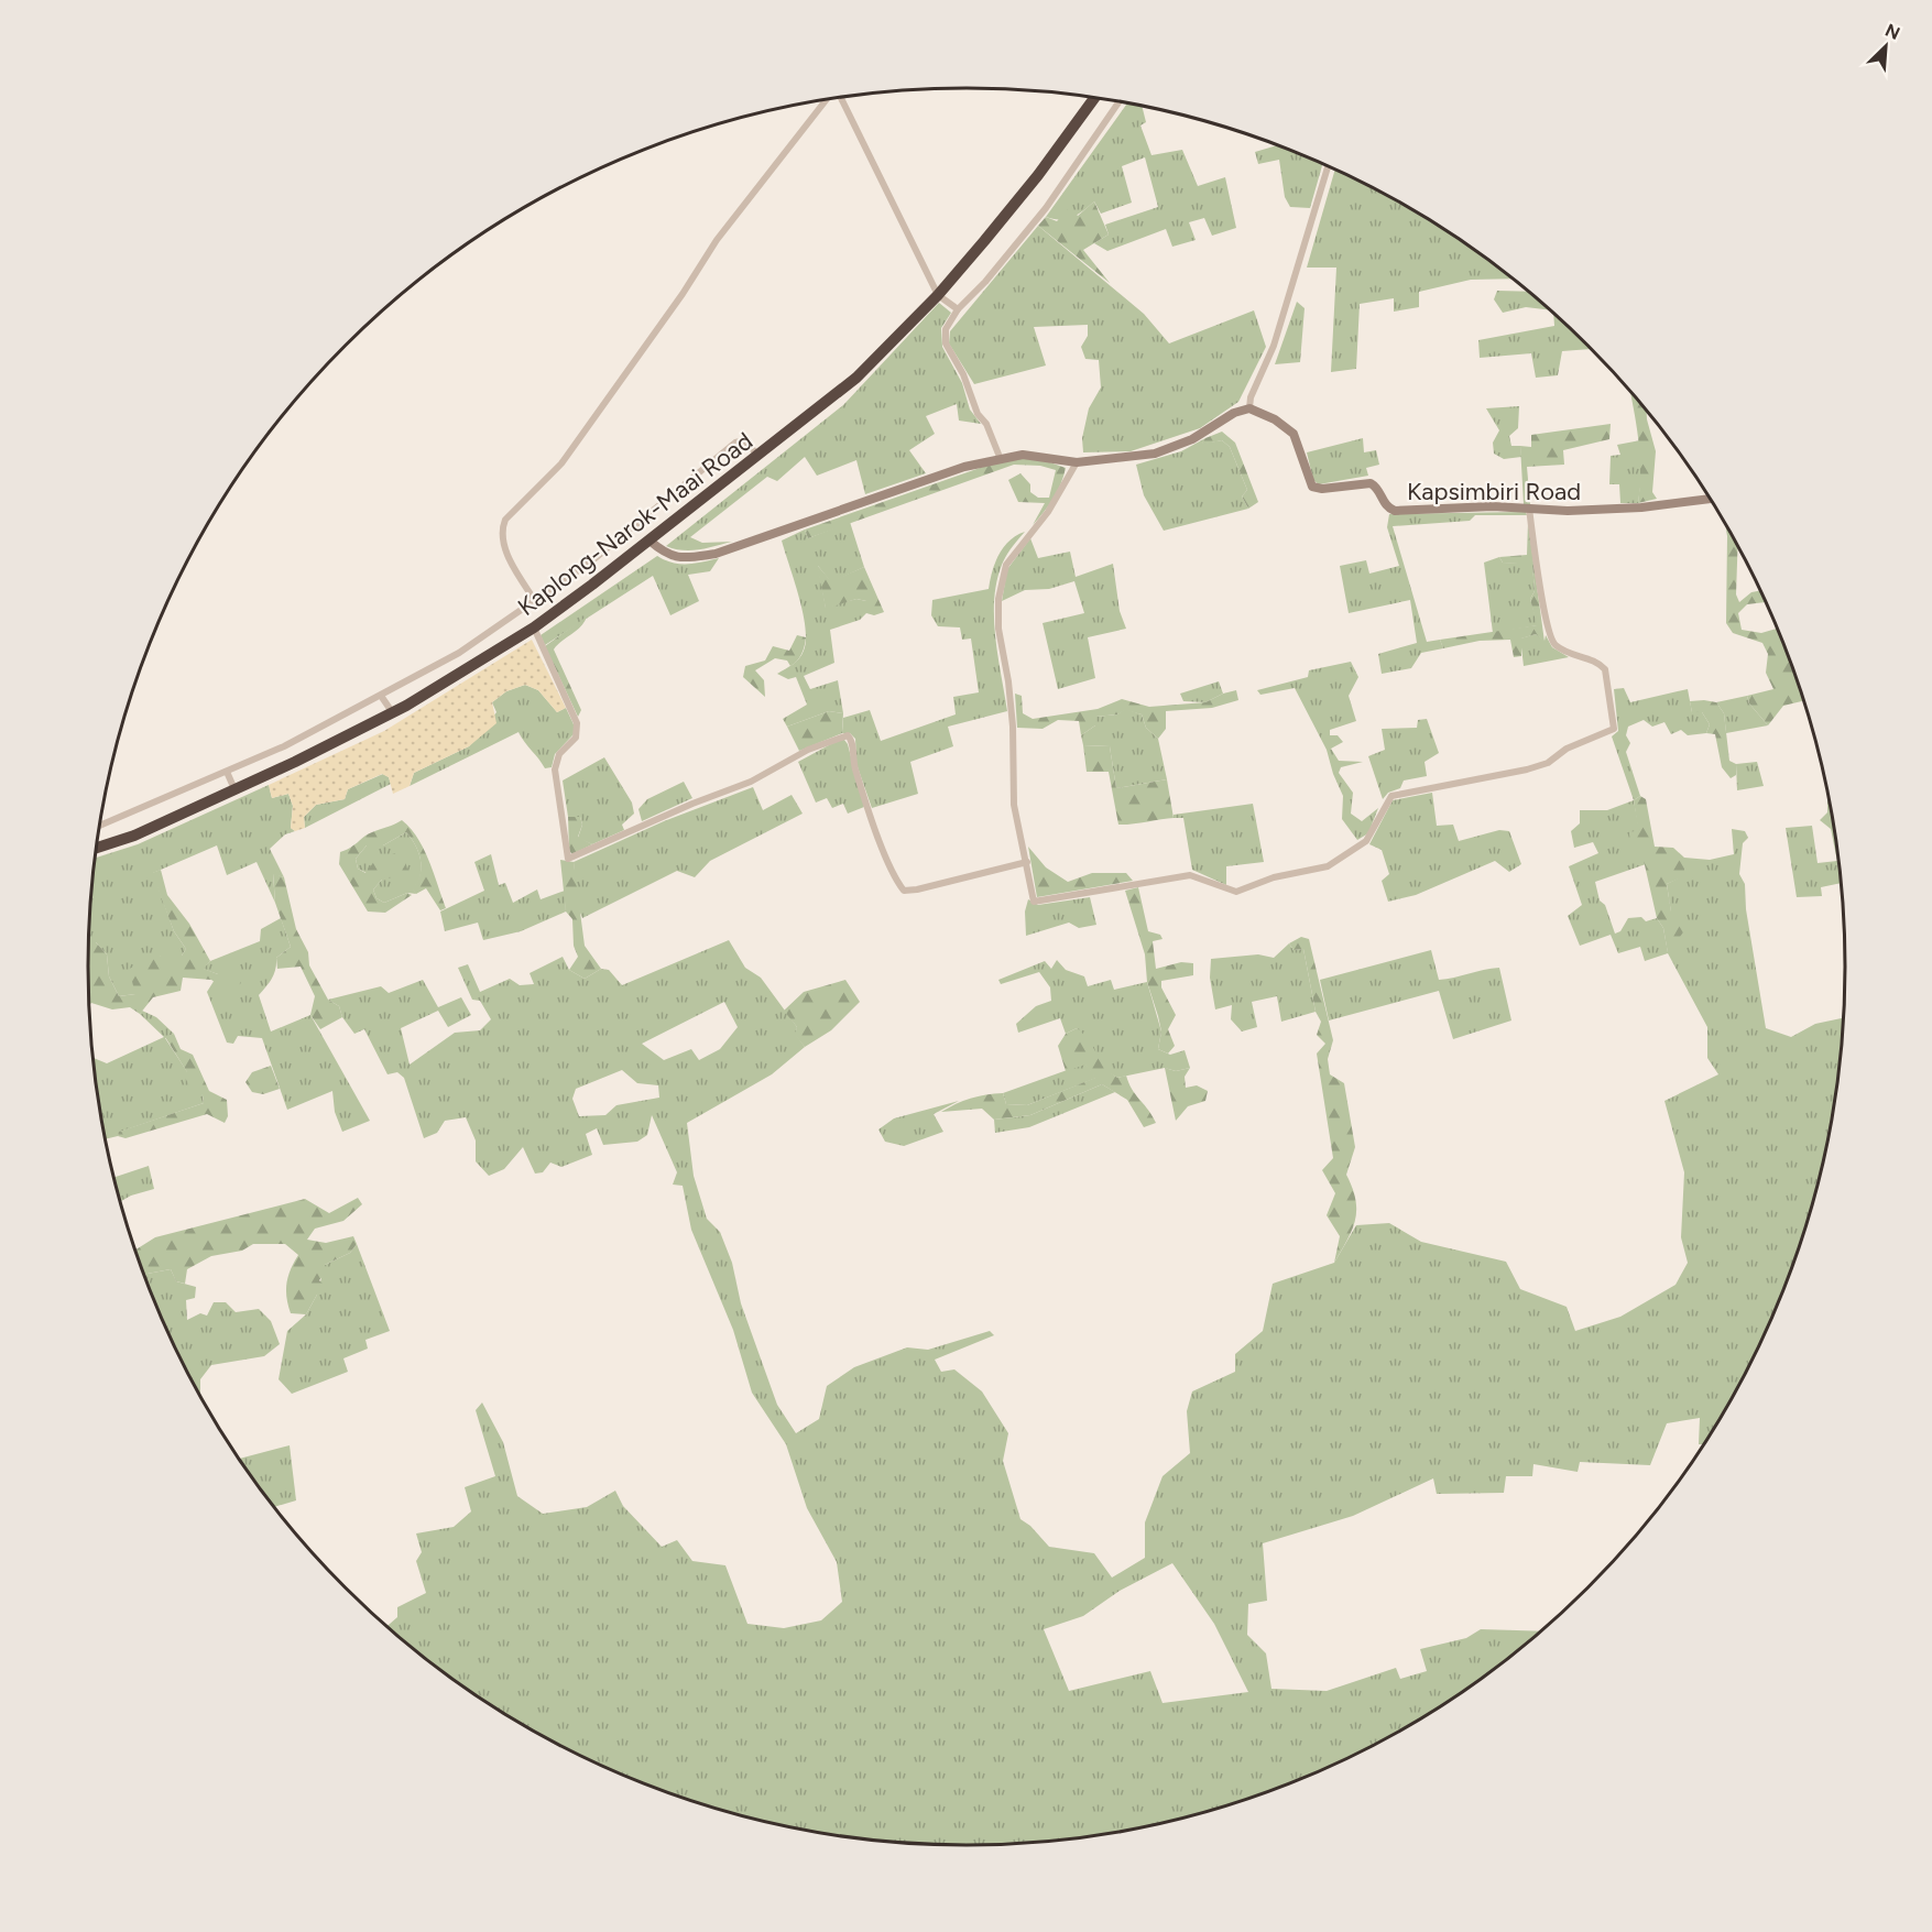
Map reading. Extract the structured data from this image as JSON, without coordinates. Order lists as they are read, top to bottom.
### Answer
{
  "streets": {
    "highway": ["Kaplong-Narok-Maai Road"],
    "street": ["Kapsimbiri Road"]
  },
  "north": "top right"
}
